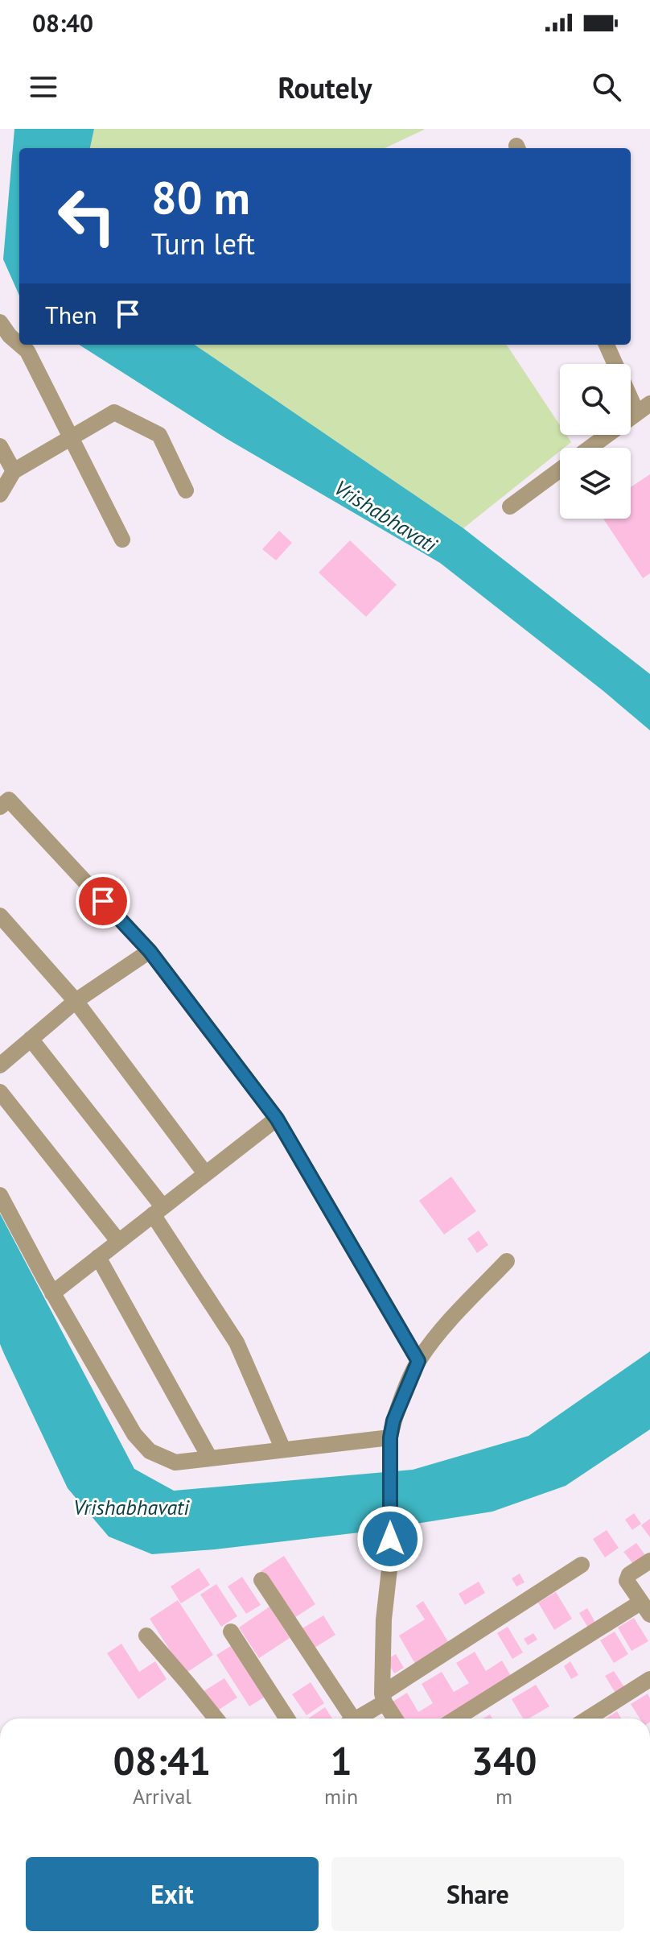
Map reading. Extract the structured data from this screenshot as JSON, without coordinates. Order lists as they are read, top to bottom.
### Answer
{
  "water": ["Vrishabhavati"],
  "page": {
    "status": "08:40",
    "header": "Routely",
    "turn": ["80 m", "Turn left"],
    "then": "Then",
    "eta": [
      "08:41",
      "Arrival",
      "1",
      "min",
      "340",
      "m"
    ],
    "buttons": ["Exit", "Share"]
  }
}
